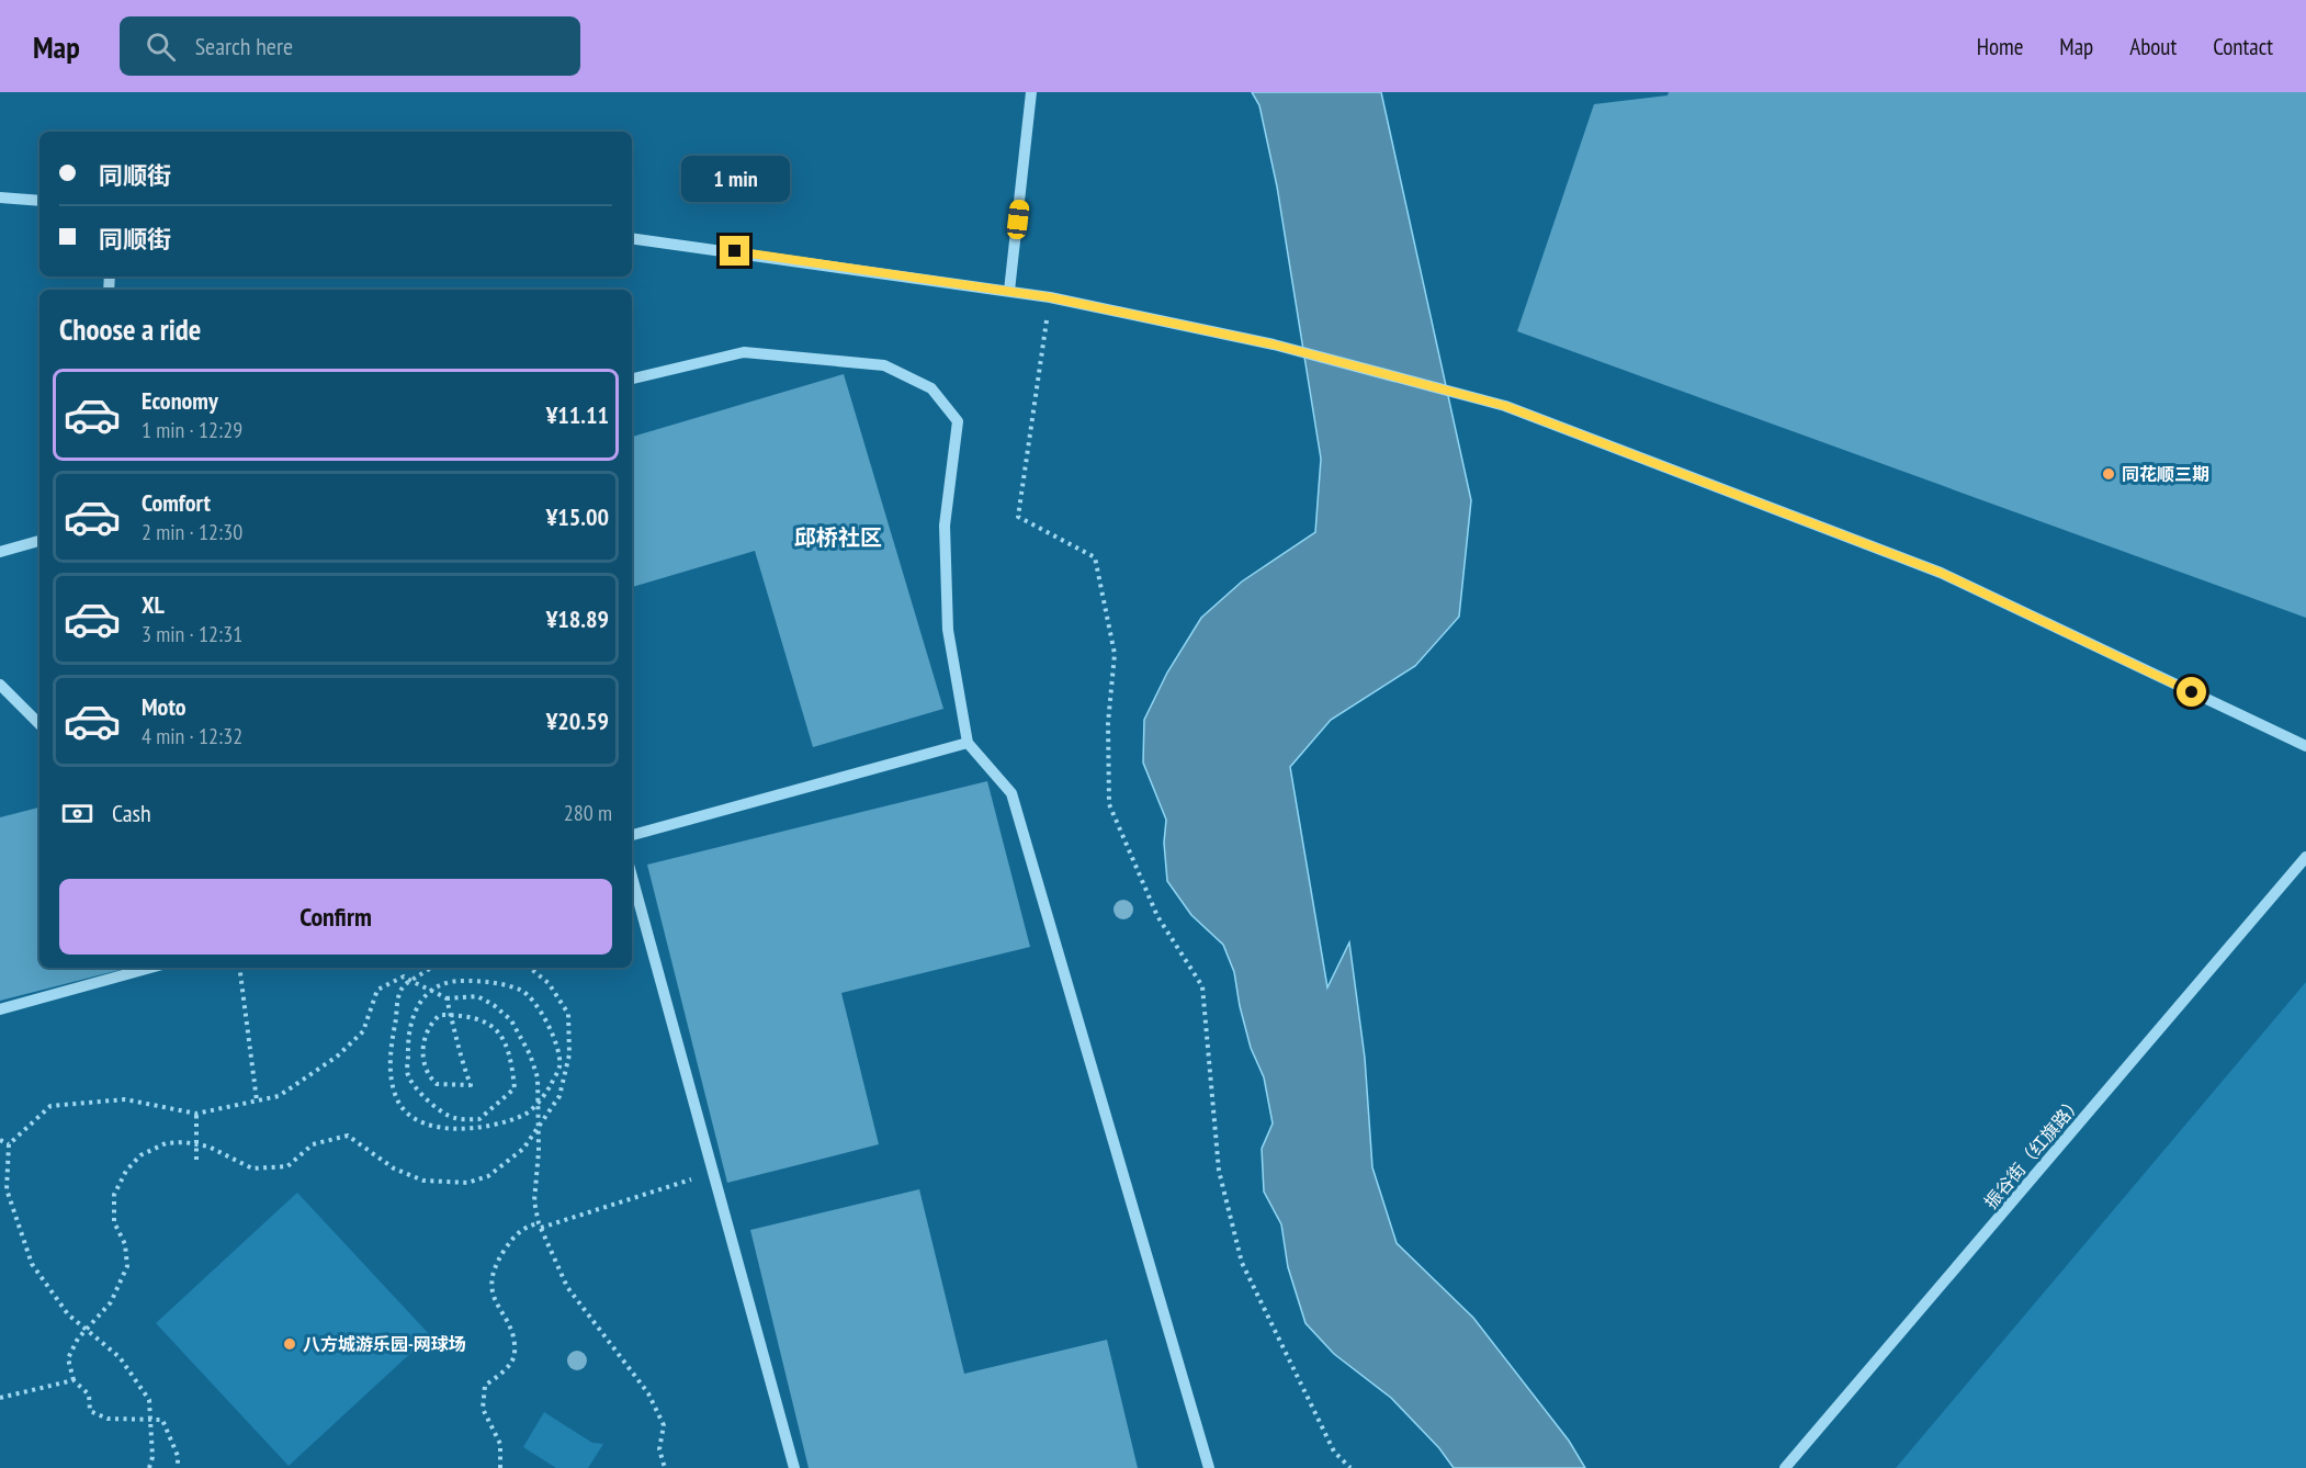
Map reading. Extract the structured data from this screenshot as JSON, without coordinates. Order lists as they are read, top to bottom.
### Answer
{
  "streets": {
    "street": ["振谷街（红旗路）"]
  },
  "districts": ["邱桥社区"],
  "places": ["同花顺三期", "八方城游乐园-网球场"],
  "page": {
    "header": "Map",
    "search": "Search here",
    "nav": [
      "Home",
      "Map",
      "About",
      "Contact"
    ],
    "banner": ["同顺街", "同顺街"],
    "bubble": "1 min",
    "heading": "Choose a ride",
    "list": [
      {
        "name": "Economy",
        "note": "1 min · 12:29",
        "value": "¥11.11"
      },
      {
        "name": "Comfort",
        "note": "2 min · 12:30",
        "value": "¥15.00"
      },
      {
        "name": "XL",
        "note": "3 min · 12:31",
        "value": "¥18.89"
      },
      {
        "name": "Moto",
        "note": "4 min · 12:32",
        "value": "¥20.59"
      }
    ],
    "pay": ["Cash", "280 m"],
    "buttons": "Confirm"
  }
}
